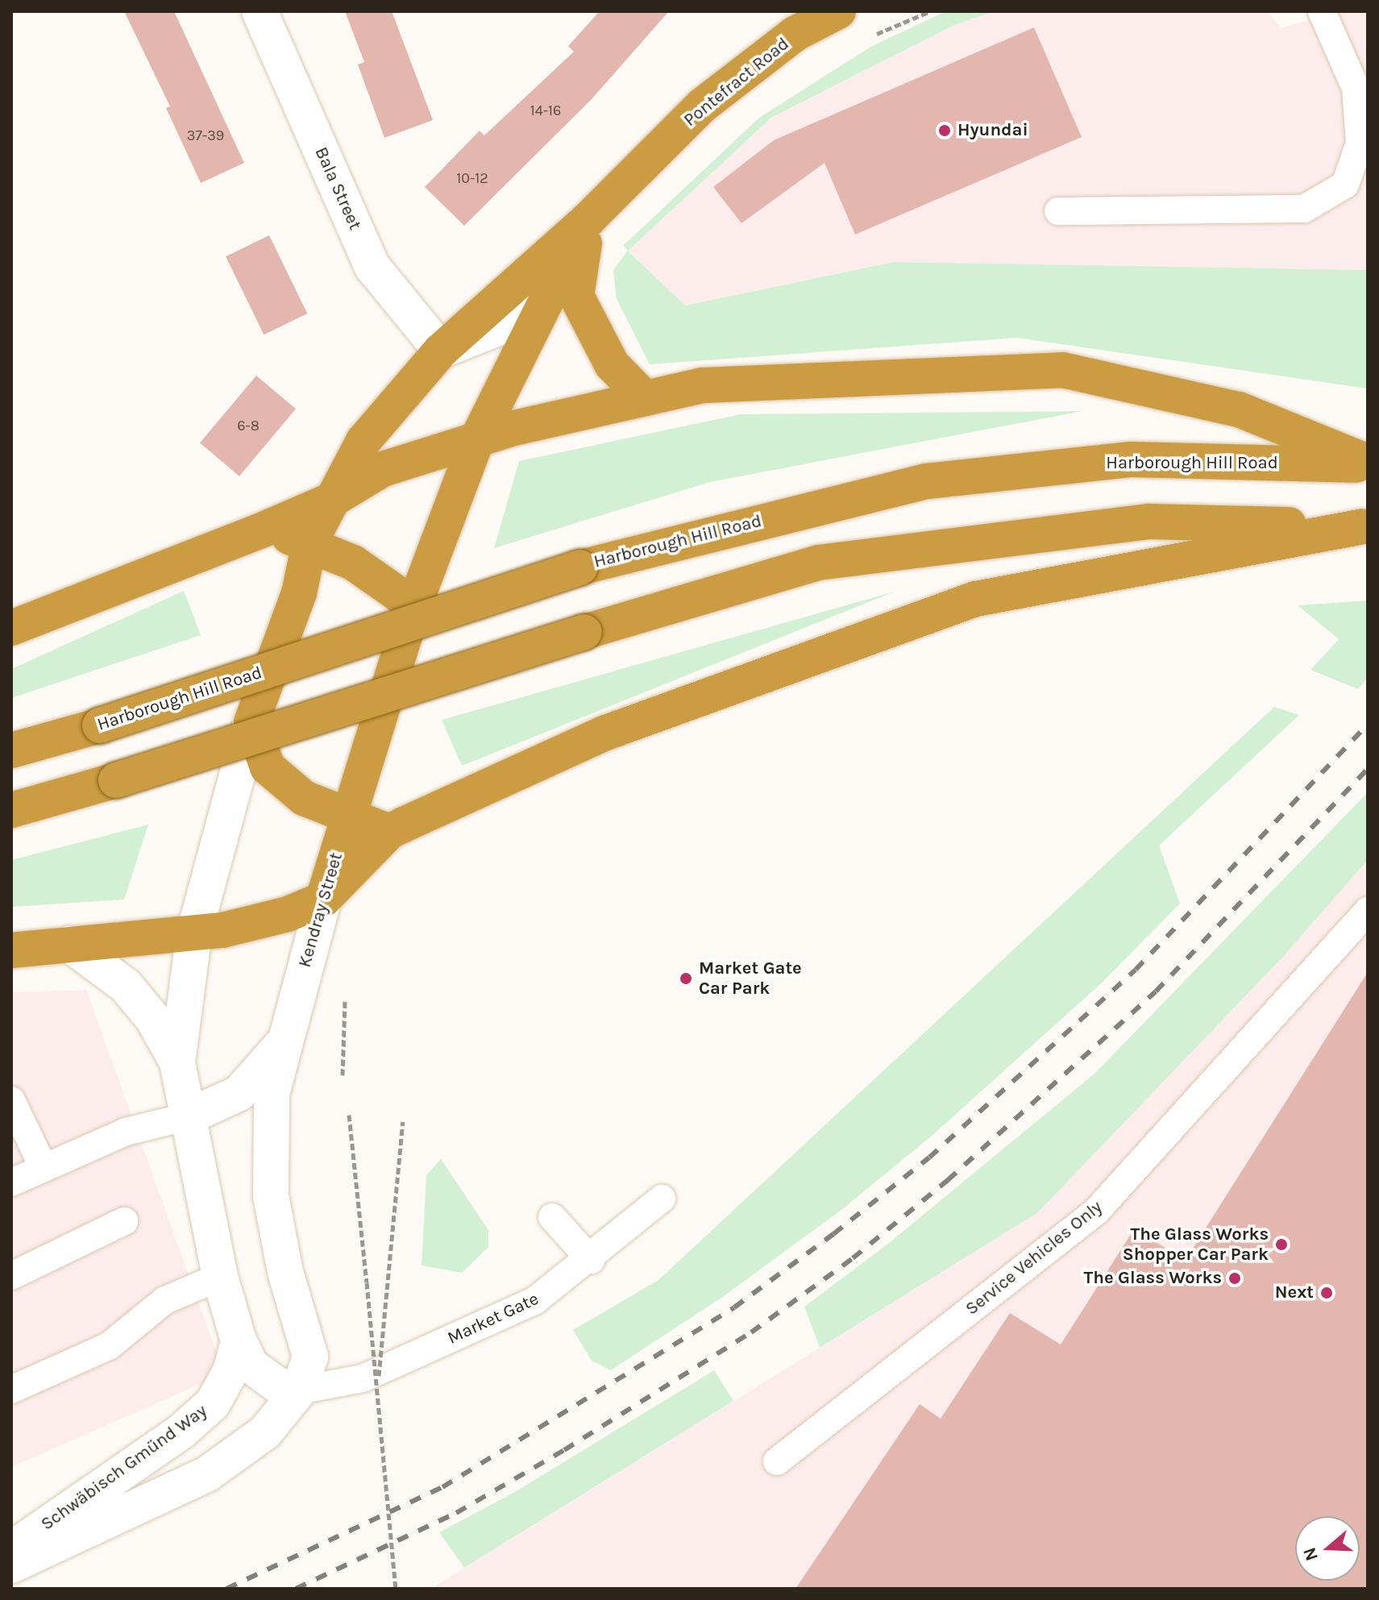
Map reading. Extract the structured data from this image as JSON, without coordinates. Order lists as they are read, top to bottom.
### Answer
{
  "streets": {
    "highway": ["Pontefract Road", "Harborough Hill Road", "Kendray Street"],
    "street": ["Bala Street", "Schwäbisch Gmünd Way"],
    "lane": ["Service Vehicles Only", "Market Gate"]
  },
  "crossings": [
    ["Pontefract Road", "Bala Street"],
    ["Pontefract Road", "Kendray Street"],
    ["Kendray Street", "Market Gate"],
    ["Kendray Street", "Schwäbisch Gmünd Way"],
    ["Market Gate", "Schwäbisch Gmünd Way"]
  ],
  "places": [
    "Hyundai",
    "Market Gate Car Park",
    "The Glass Works Shopper Car Park",
    "The Glass Works",
    "Next"
  ],
  "house_numbers": [
    "14-16",
    "37-39",
    "10-12",
    "6-8"
  ],
  "north": "left"
}
